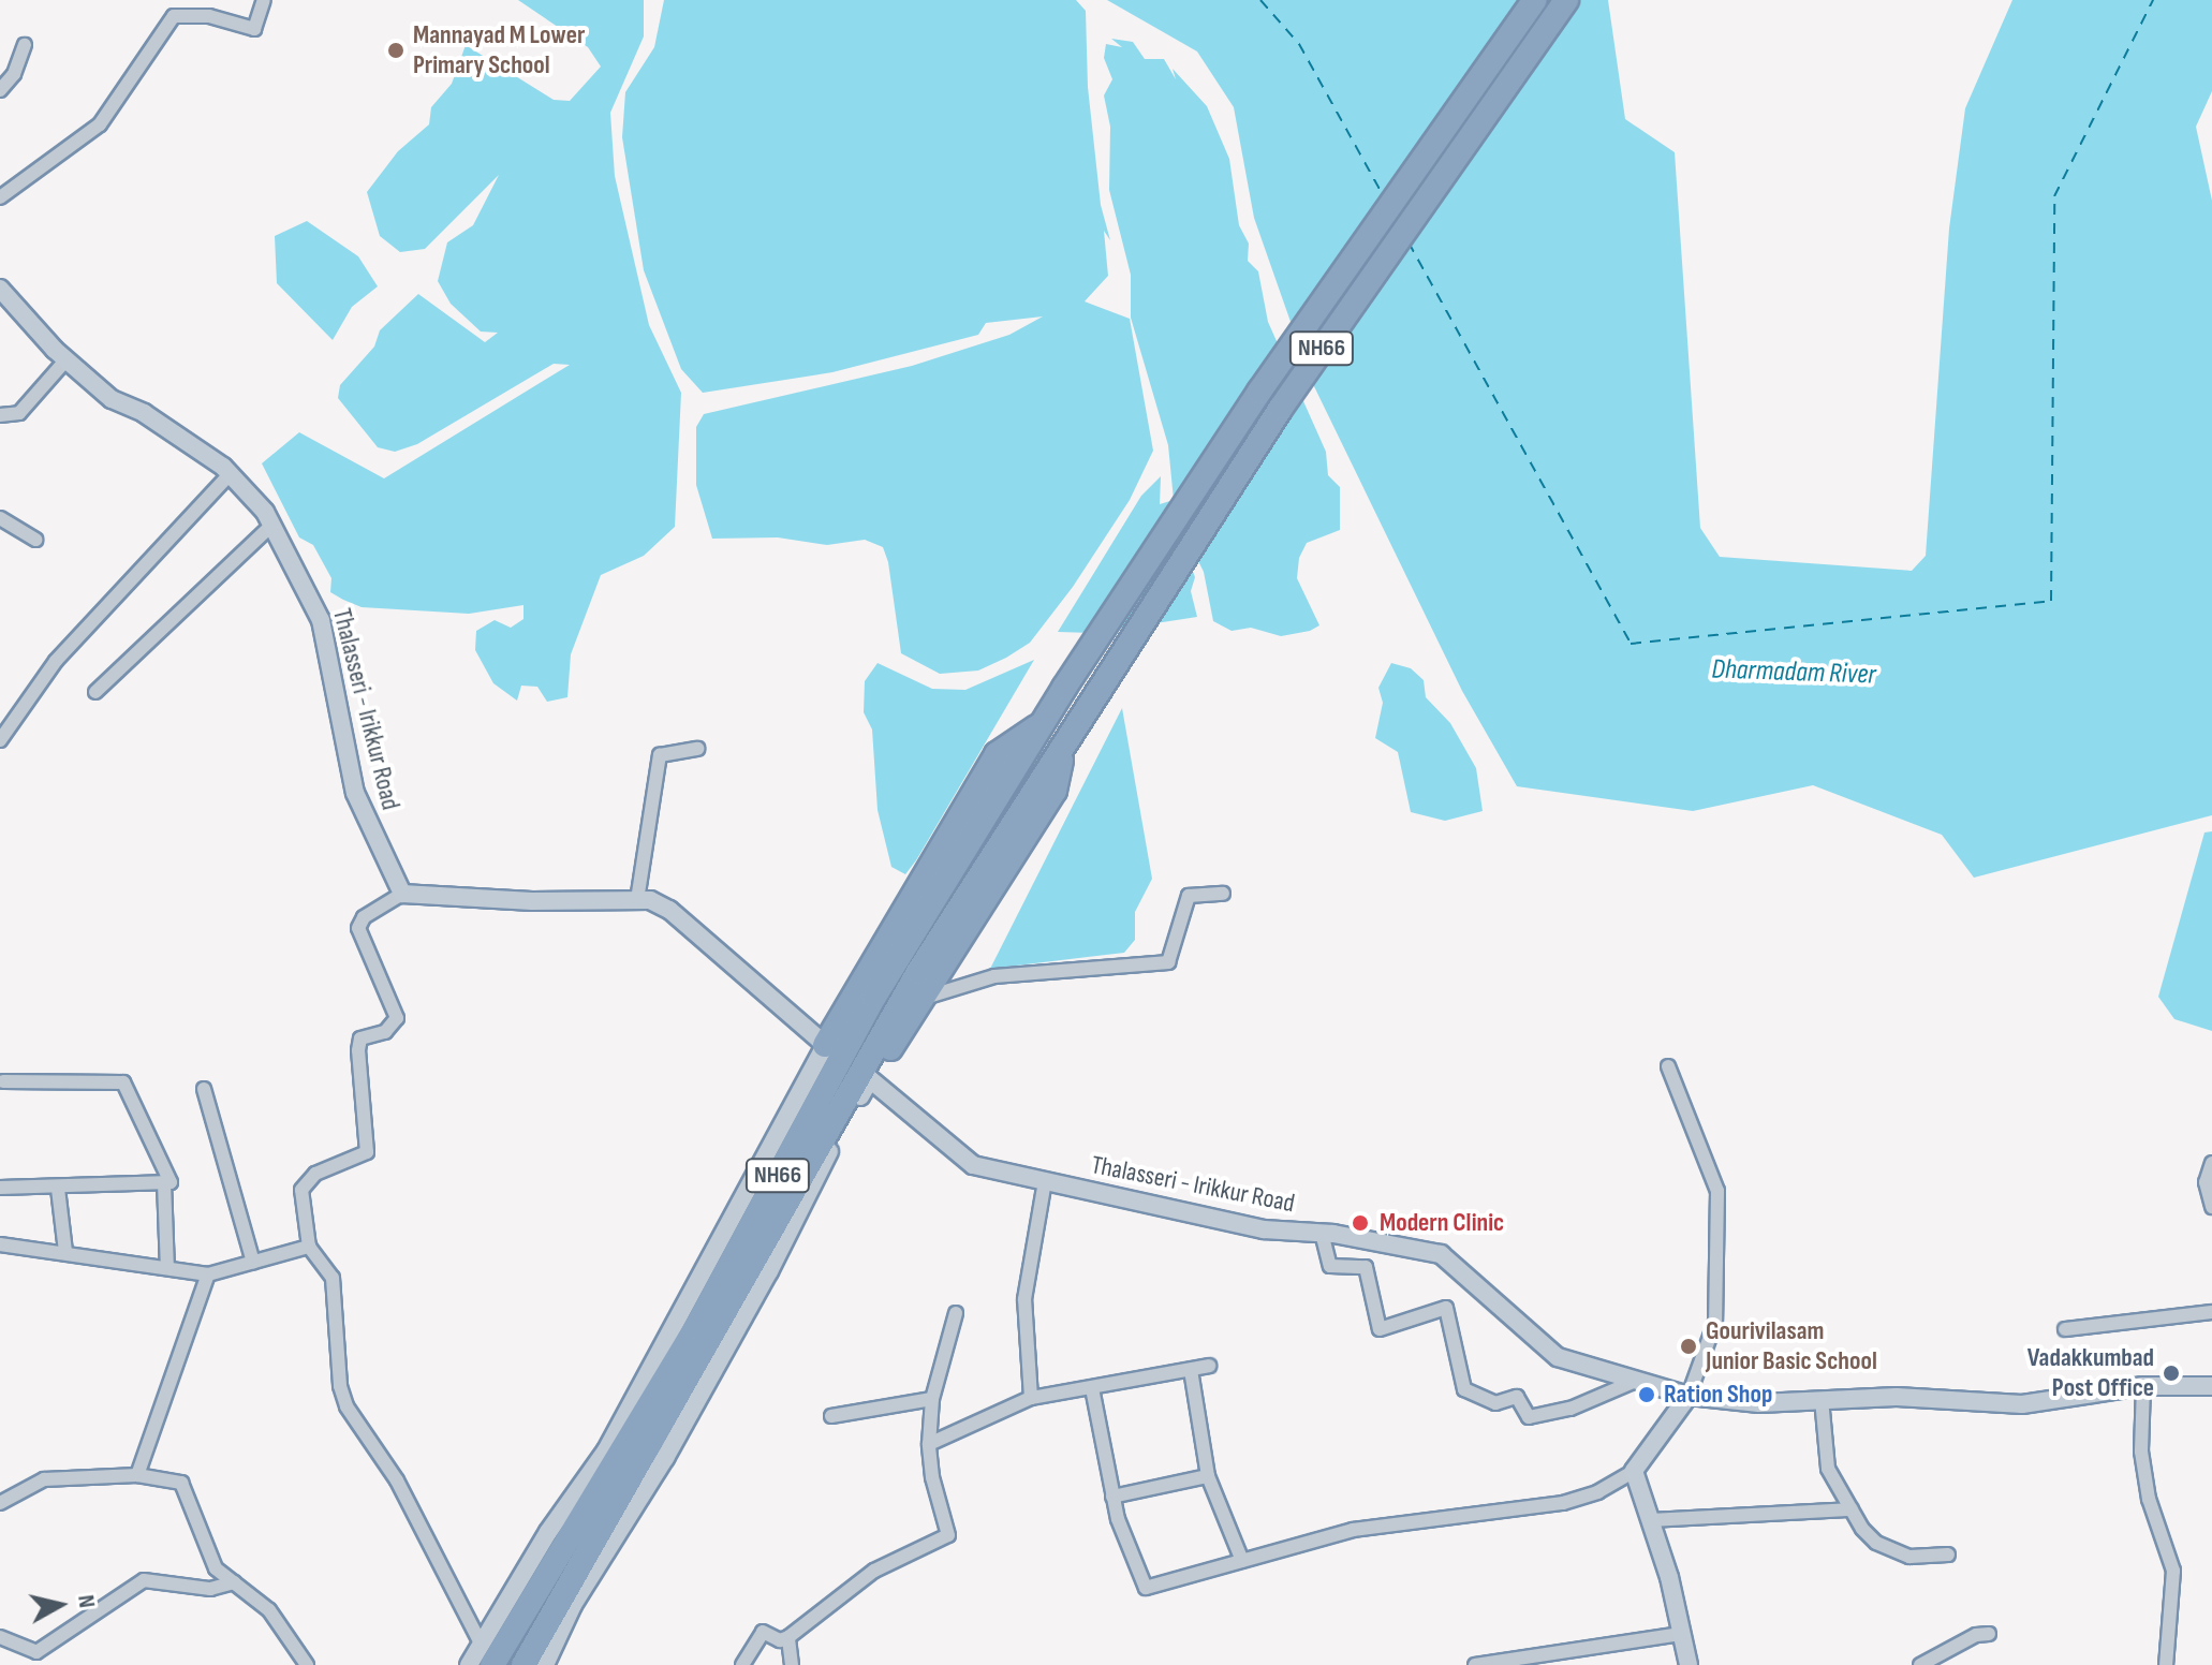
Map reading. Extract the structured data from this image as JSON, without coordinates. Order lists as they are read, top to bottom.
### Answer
{
  "streets": {
    "highway": ["NH66"],
    "main road": ["Thalasseri - Irikkur Road"]
  },
  "water": ["Dharmadam River"],
  "places": [
    "Mannayad M Lower Primary School",
    "Modern Clinic",
    "Gourivilasam Junior Basic School",
    "Vadakkumbad Post Office",
    "Ration Shop"
  ],
  "north": "right"
}
